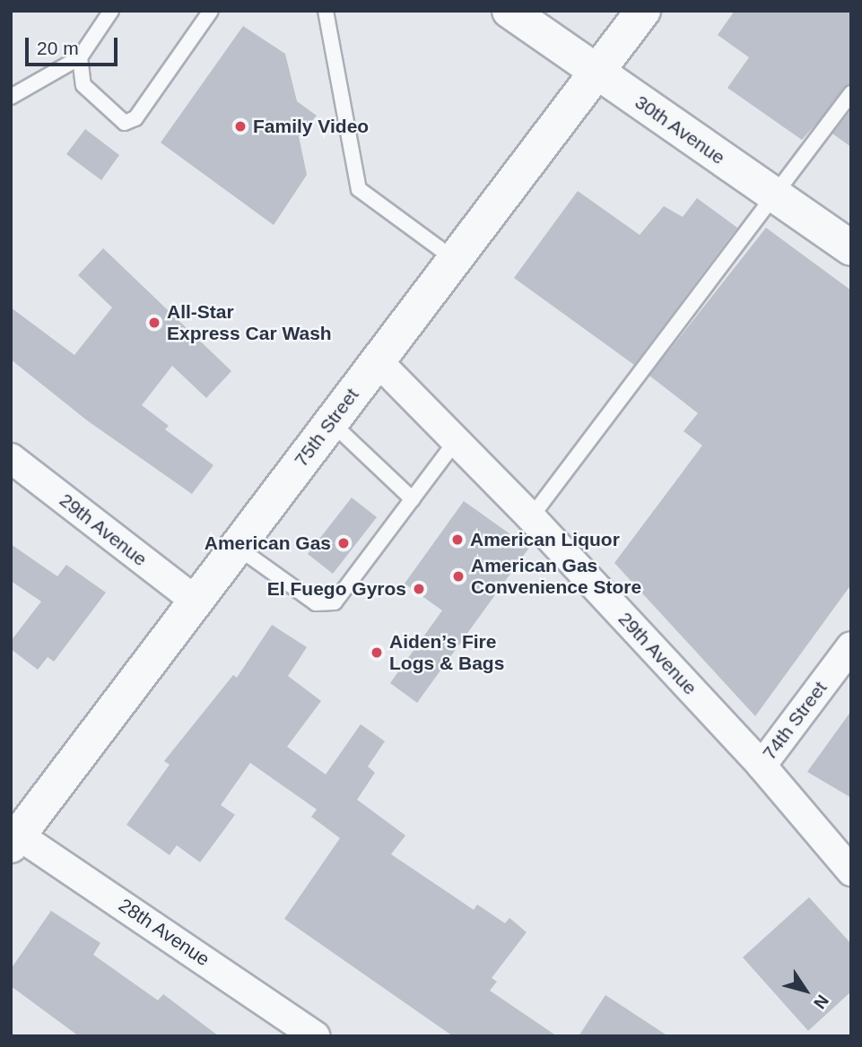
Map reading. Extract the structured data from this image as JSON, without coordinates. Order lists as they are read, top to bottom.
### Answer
{
  "streets": {
    "street": [
      "30th Avenue",
      "75th Street",
      "29th Avenue",
      "74th Street",
      "28th Avenue"
    ]
  },
  "crossings": [
    ["30th Avenue", "75th Street"],
    ["75th Street", "29th Avenue"],
    ["75th Street", "28th Avenue"],
    ["29th Avenue", "74th Street"]
  ],
  "places": [
    "Family Video",
    "All-Star Express Car Wash",
    "American Liquor",
    "American Gas",
    "American Gas Convenience Store",
    "El Fuego Gyros",
    "Aiden’s Fire Logs & Bags"
  ],
  "scale_bar": "20 m",
  "north": "bottom right"
}
